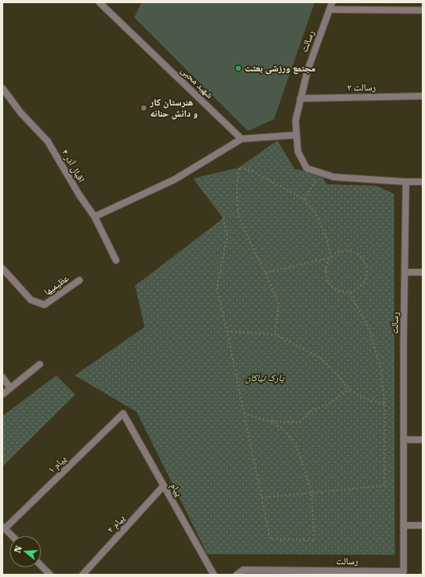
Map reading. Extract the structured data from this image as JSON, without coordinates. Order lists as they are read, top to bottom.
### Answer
{
  "streets": {
    "street": [
      "رسالت",
      "شهید محبی",
      "رسالت ۲",
      "اقبال آذر ۴",
      "عظیمیها",
      "پیام ۱",
      "پیام",
      "پیام ۲"
    ]
  },
  "crossings": [
    ["رسالت", "رسالت ۲"],
    ["پیام ۱", "پیام"],
    ["پیام", "پیام ۲"]
  ],
  "parks": ["پارک نیاکان"],
  "places": ["مجتمع ورزشی بعثت", "هنرستان کار و دانش حنانه"],
  "north": "left"
}
